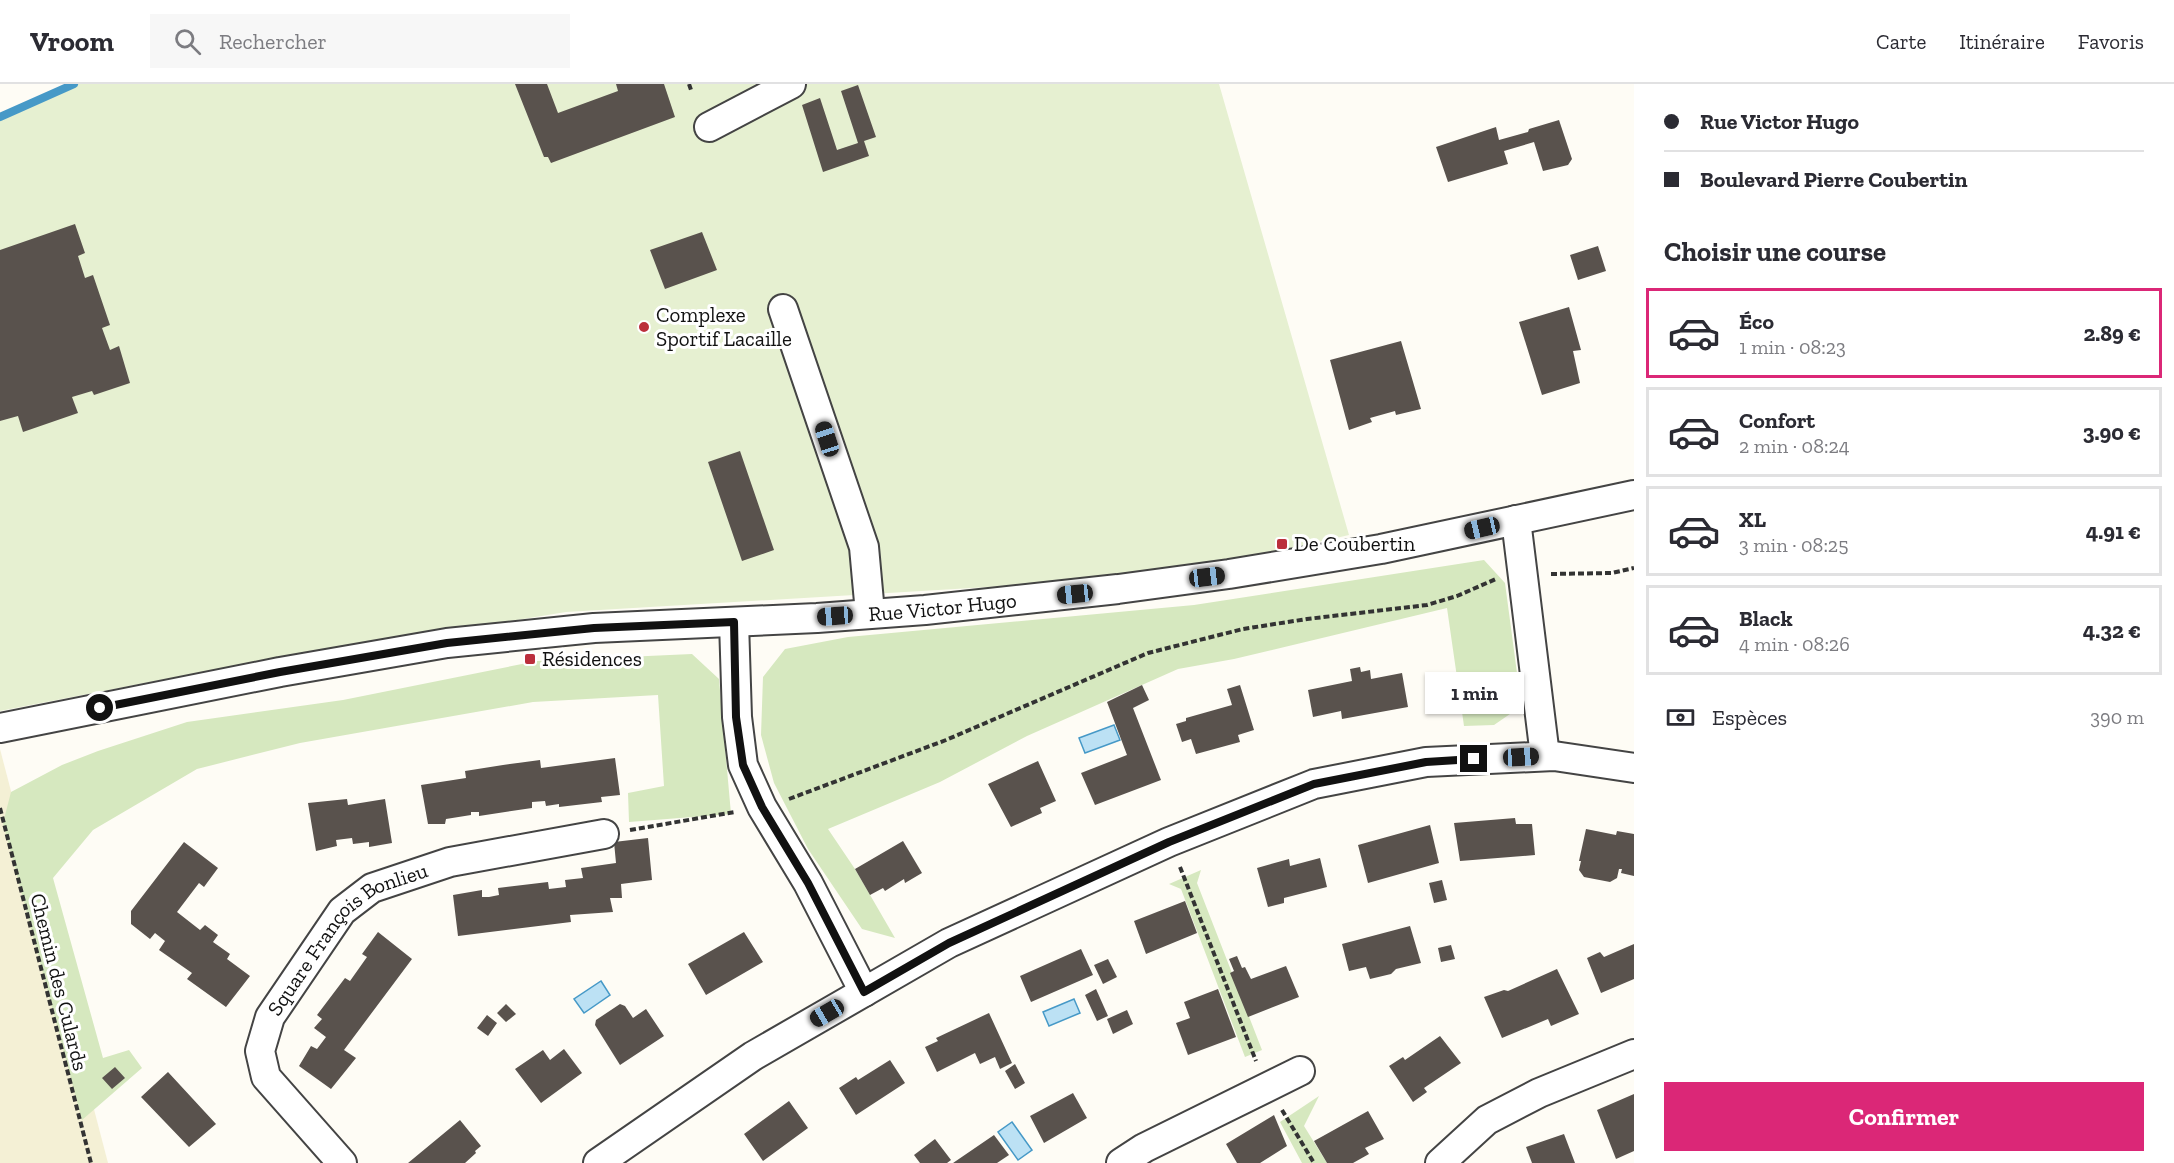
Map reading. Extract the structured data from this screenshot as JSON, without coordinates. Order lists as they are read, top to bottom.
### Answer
{
  "streets": {
    "street": ["Rue Victor Hugo", "Square François Bonlieu"],
    "path": ["Chemin des Culards"]
  },
  "places": {
    "other": ["Complexe Sportif Lacaille"],
    "transit": ["De Coubertin", "Résidences"]
  },
  "page": {
    "header": "Vroom",
    "search": "Rechercher",
    "nav": ["Carte", "Itinéraire", "Favoris"],
    "banner": ["Rue Victor Hugo", "Boulevard Pierre Coubertin"],
    "heading": "Choisir une course",
    "list": [
      {
        "name": "Éco",
        "note": "1 min · 08:23",
        "value": "2.89 €"
      },
      {
        "name": "Confort",
        "note": "2 min · 08:24",
        "value": "3.90 €"
      },
      {
        "name": "XL",
        "note": "3 min · 08:25",
        "value": "4.91 €"
      },
      {
        "name": "Black",
        "note": "4 min · 08:26",
        "value": "4.32 €"
      }
    ],
    "bubble": "1 min",
    "pay": ["Espèces", "390 m"],
    "buttons": "Confirmer"
  }
}
